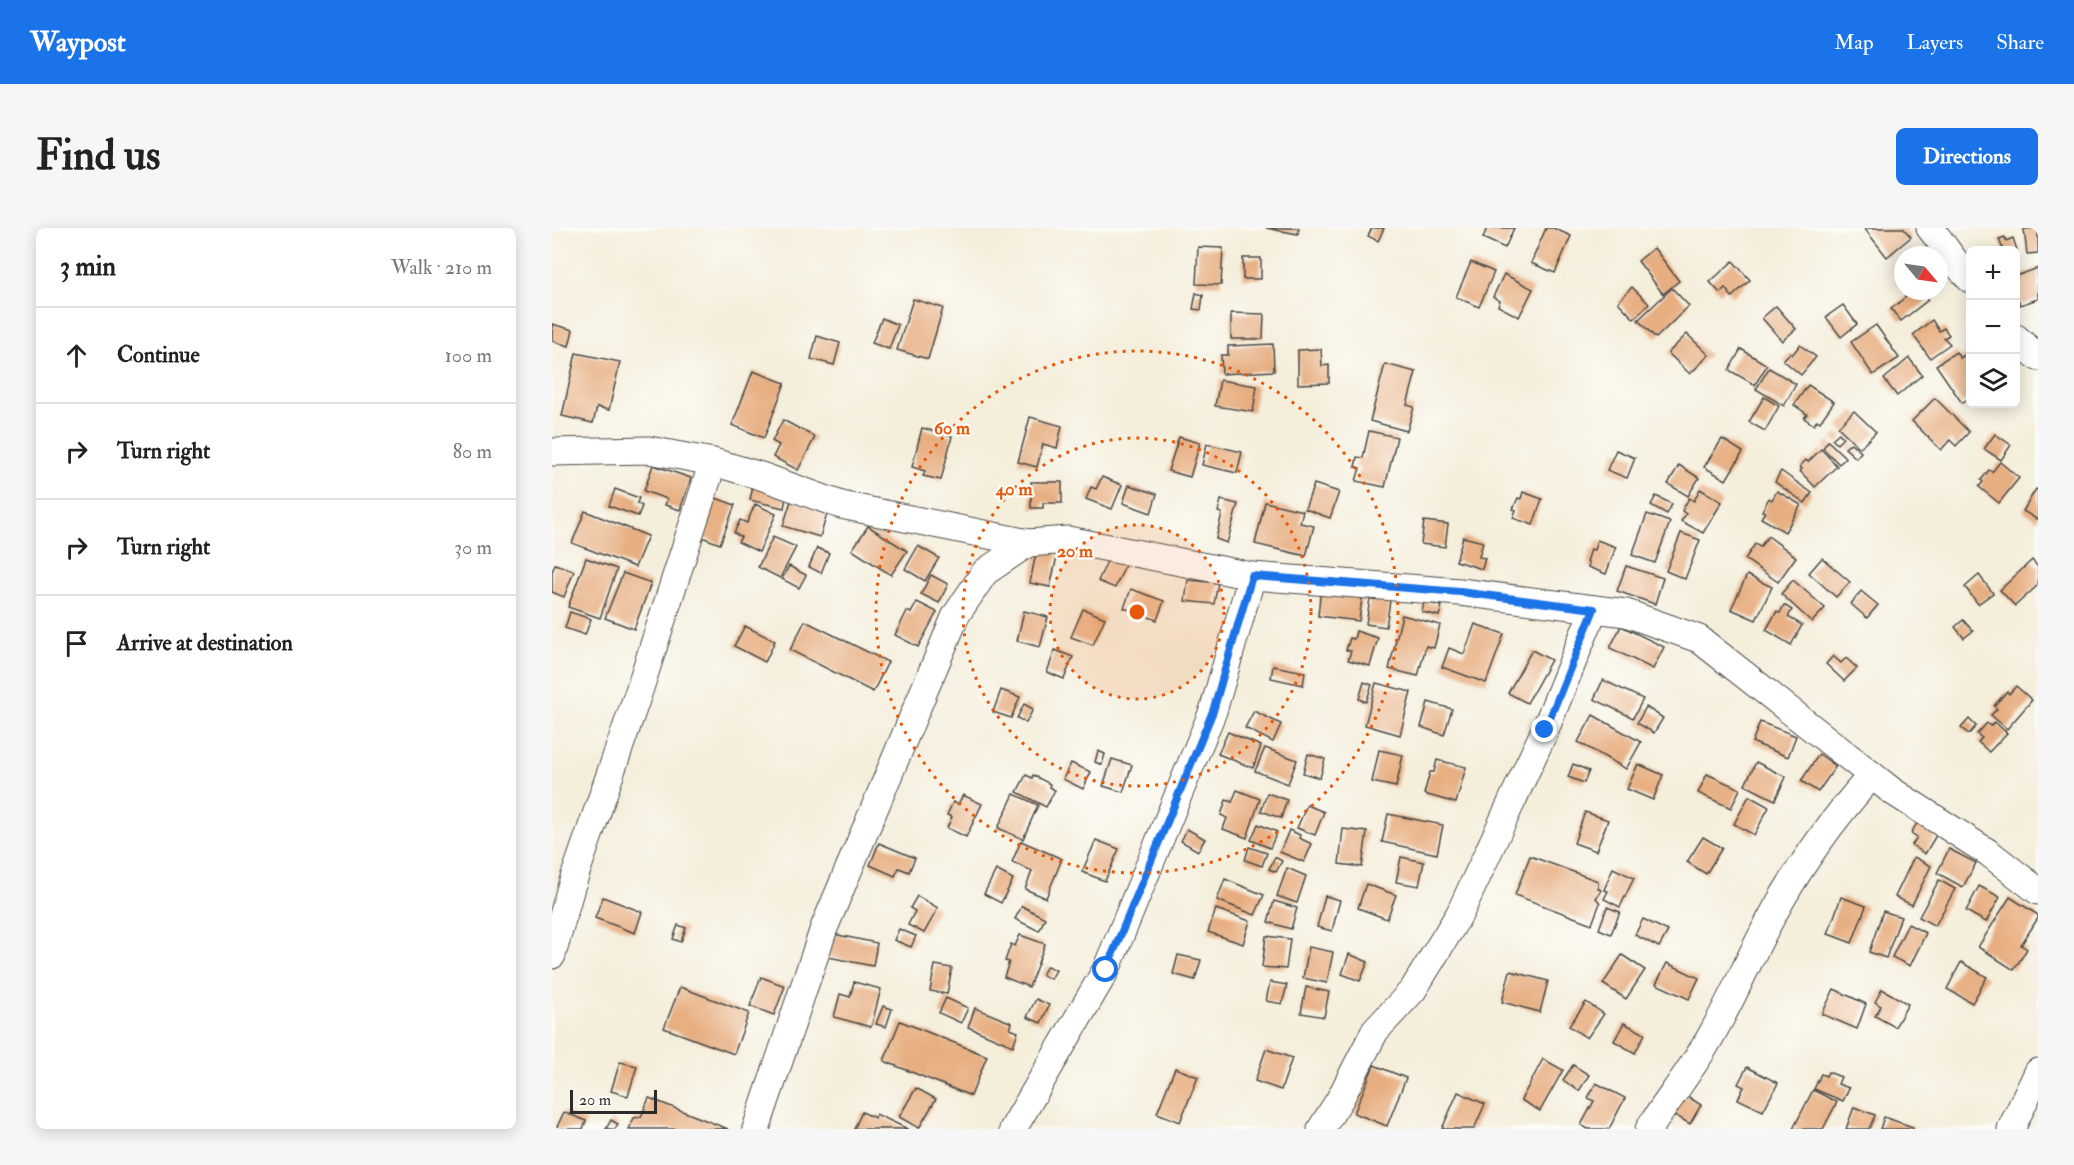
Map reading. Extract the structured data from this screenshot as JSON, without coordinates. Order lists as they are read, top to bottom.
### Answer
{
  "scale_bar": "20 m",
  "north": "bottom right",
  "page": {
    "header": "Waypost",
    "nav": ["Map", "Layers", "Share"],
    "buttons": "Directions",
    "title": "Find us",
    "heading": ["3 min", "Walk · 210 m"],
    "map_buttons": ["+", "−"],
    "list": [
      ["Continue", "100 m"],
      ["Turn right", "80 m"],
      ["Turn right", "30 m"],
      "Arrive at destination"
    ],
    "scale": "20 m"
  },
  "rings": ["60 m", "40 m", "20 m"]
}
